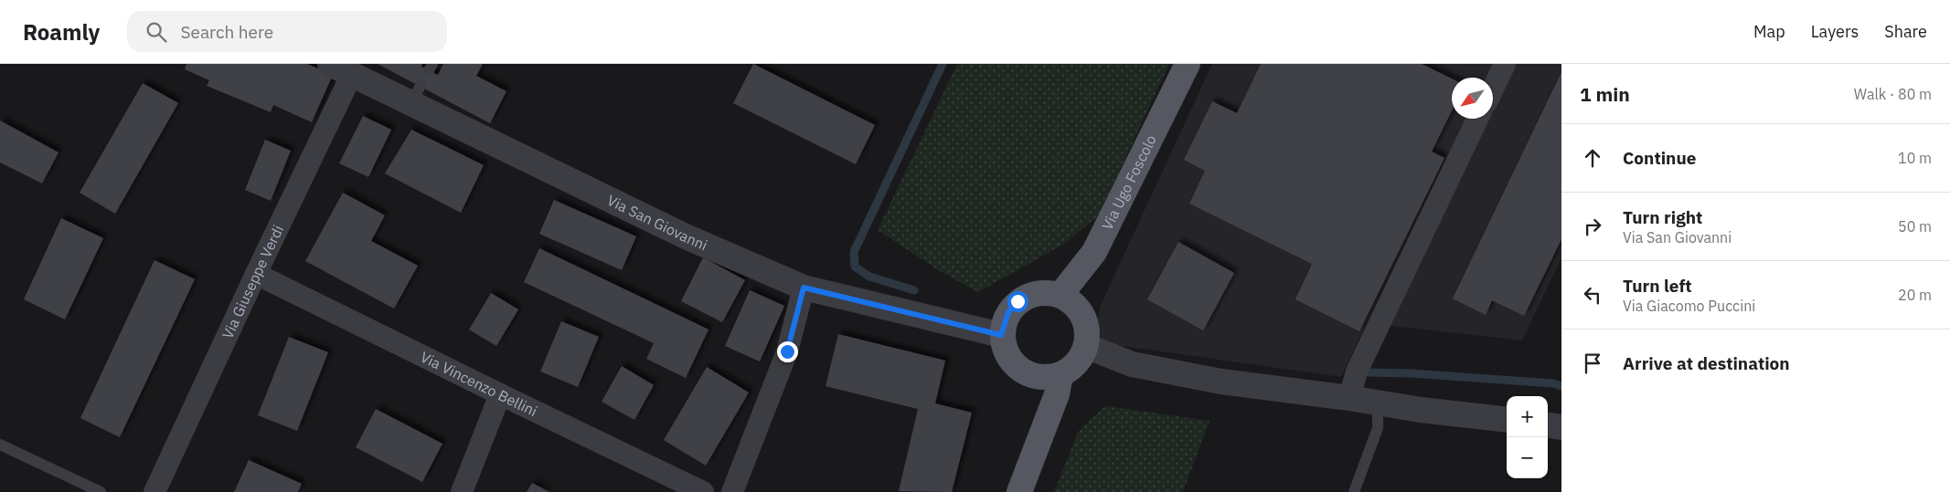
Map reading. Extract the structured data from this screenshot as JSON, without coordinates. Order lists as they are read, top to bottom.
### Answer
{
  "streets": {
    "main road": ["Via Ugo Foscolo"],
    "street": ["Via San Giovanni", "Via Giuseppe Verdi", "Via Vincenzo Bellini"]
  },
  "crossings": [
    ["Via Ugo Foscolo", "Via San Giovanni"],
    ["Via San Giovanni", "Via Giuseppe Verdi"],
    ["Via Giuseppe Verdi", "Via Vincenzo Bellini"]
  ],
  "north": "bottom left",
  "page": {
    "header": "Roamly",
    "search": "Search here",
    "nav": ["Map", "Layers", "Share"],
    "heading": ["1 min", "Walk · 80 m"],
    "list": [
      ["Continue", "10 m"],
      ["Turn right", "Via San Giovanni", "50 m"],
      ["Turn left", "Via Giacomo Puccini", "20 m"],
      "Arrive at destination"
    ],
    "map_buttons": ["+", "−"]
  }
}
